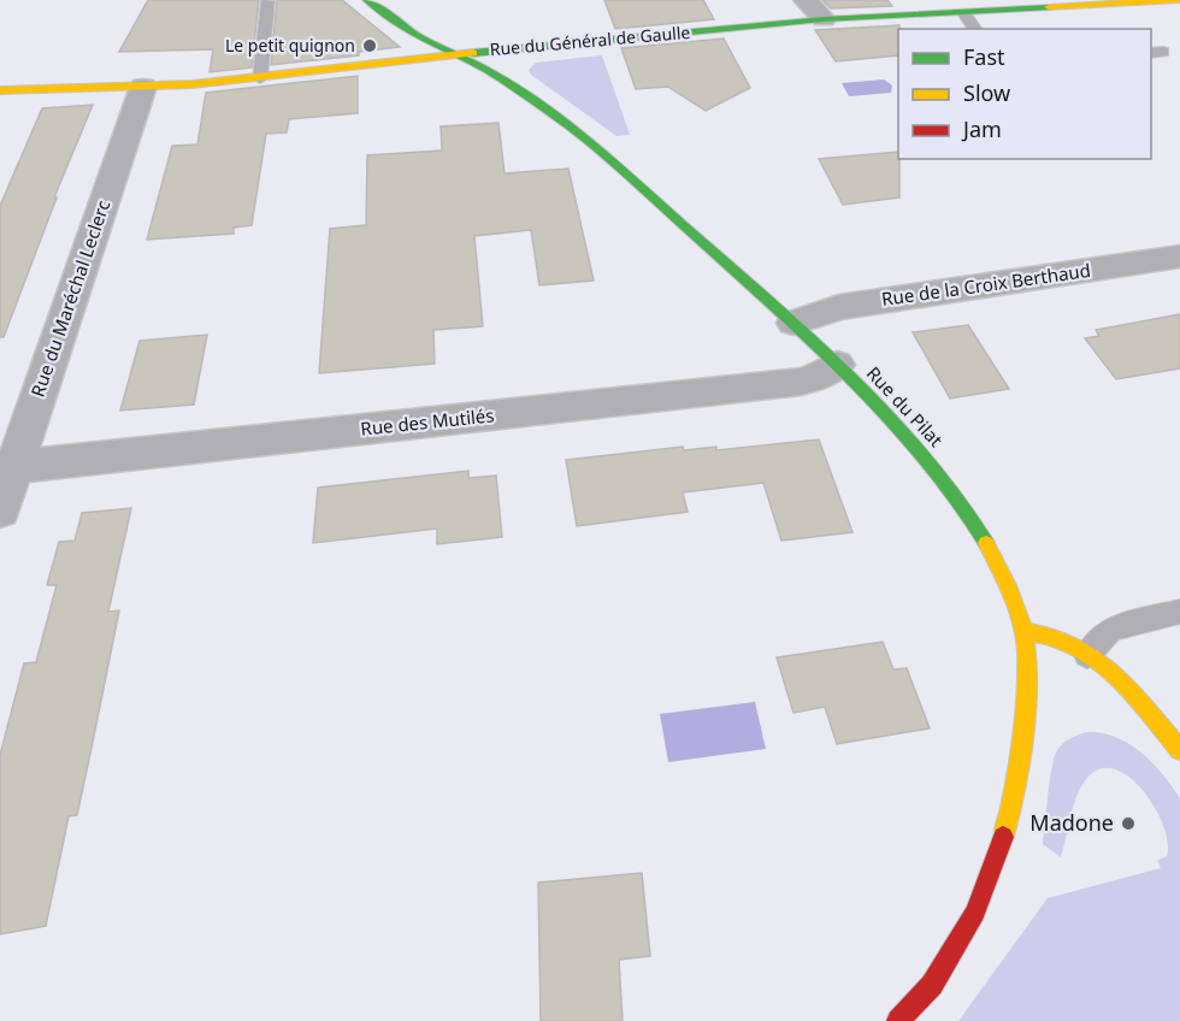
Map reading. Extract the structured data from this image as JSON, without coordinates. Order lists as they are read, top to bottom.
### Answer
{
  "streets": {
    "street": [
      "Rue du Général de Gaulle",
      "Rue de la Croix Berthaud",
      "Rue du Maréchal Leclerc",
      "Rue du Pilat",
      "Rue des Mutilés"
    ]
  },
  "crossings": [
    ["Rue du Général de Gaulle", "Rue du Maréchal Leclerc"],
    ["Rue du Général de Gaulle", "Rue du Pilat"],
    ["Rue de la Croix Berthaud", "Rue du Pilat"],
    ["Rue du Maréchal Leclerc", "Rue des Mutilés"],
    ["Rue du Pilat", "Rue des Mutilés"]
  ],
  "places": ["Le petit quignon", "Madone"],
  "legend": ["Fast", "Slow", "Jam"]
}
